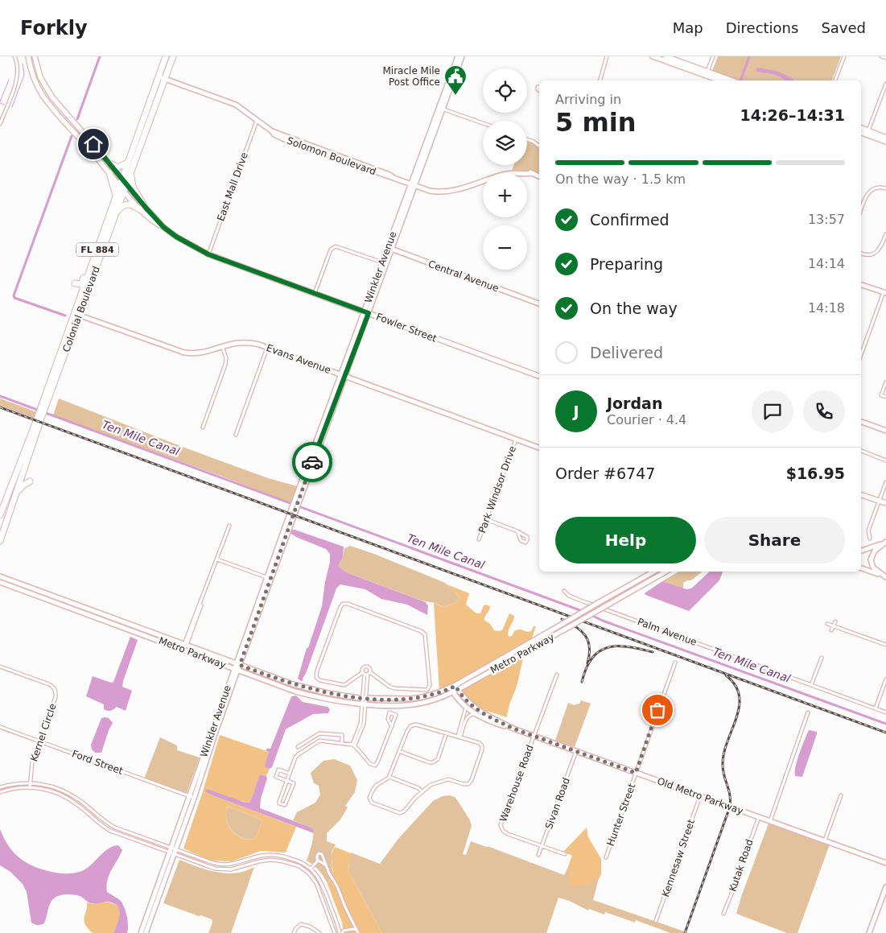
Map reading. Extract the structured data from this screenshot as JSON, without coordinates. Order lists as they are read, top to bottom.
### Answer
{
  "streets": {
    "highway": ["FL 884", "Colonial Boulevard"],
    "main road": ["Fowler Street"],
    "street": [
      "Solomon Boulevard",
      "East Mall Drive",
      "Winkler Avenue",
      "Central Avenue",
      "Evans Avenue",
      "Park Windsor Drive",
      "Palm Avenue",
      "Metro Parkway",
      "Kernel Circle",
      "Ford Street",
      "Warehouse Road",
      "Old Metro Parkway",
      "Sivan Road",
      "Hunter Street",
      "Kennesaw Street",
      "Kutak Road"
    ]
  },
  "crossings": [
    ["Solomon Boulevard", "East Mall Drive"],
    ["Solomon Boulevard", "Winkler Avenue"],
    ["Solomon Boulevard", "Colonial Boulevard"],
    ["East Mall Drive", "Fowler Street"],
    ["Winkler Avenue", "Central Avenue"],
    ["Winkler Avenue", "Fowler Street"],
    ["Winkler Avenue", "Evans Avenue"],
    ["Winkler Avenue", "Metro Parkway"],
    ["Winkler Avenue", "Ford Street"],
    ["Colonial Boulevard", "Fowler Street"],
    ["Colonial Boulevard", "Evans Avenue"],
    ["Evans Avenue", "Park Windsor Drive"],
    ["Metro Parkway", "Old Metro Parkway"],
    ["Kernel Circle", "Ford Street"],
    ["Warehouse Road", "Old Metro Parkway"],
    ["Warehouse Road", "Sivan Road"],
    ["Old Metro Parkway", "Sivan Road"],
    ["Old Metro Parkway", "Hunter Street"],
    ["Old Metro Parkway", "Kennesaw Street"],
    ["Old Metro Parkway", "Kutak Road"]
  ],
  "water": ["Ten Mile Canal"],
  "places": {
    "public building": ["Miracle Mile Post Office"]
  },
  "page": {
    "header": "Forkly",
    "nav": ["Map", "Directions", "Saved"],
    "map_buttons": ["+", "−"],
    "heading": ["5 min", "Arriving in", "14:26–14:31"],
    "panel": [
      "Jordan",
      "Courier · 4.4",
      "Order #6747",
      "$16.95"
    ],
    "bar": "On the way · 1.5 km",
    "list": [
      ["Confirmed", "13:57"],
      ["Preparing", "14:14"],
      ["On the way", "14:18"],
      "Delivered"
    ],
    "round": "J",
    "buttons": ["Help", "Share"]
  }
}
